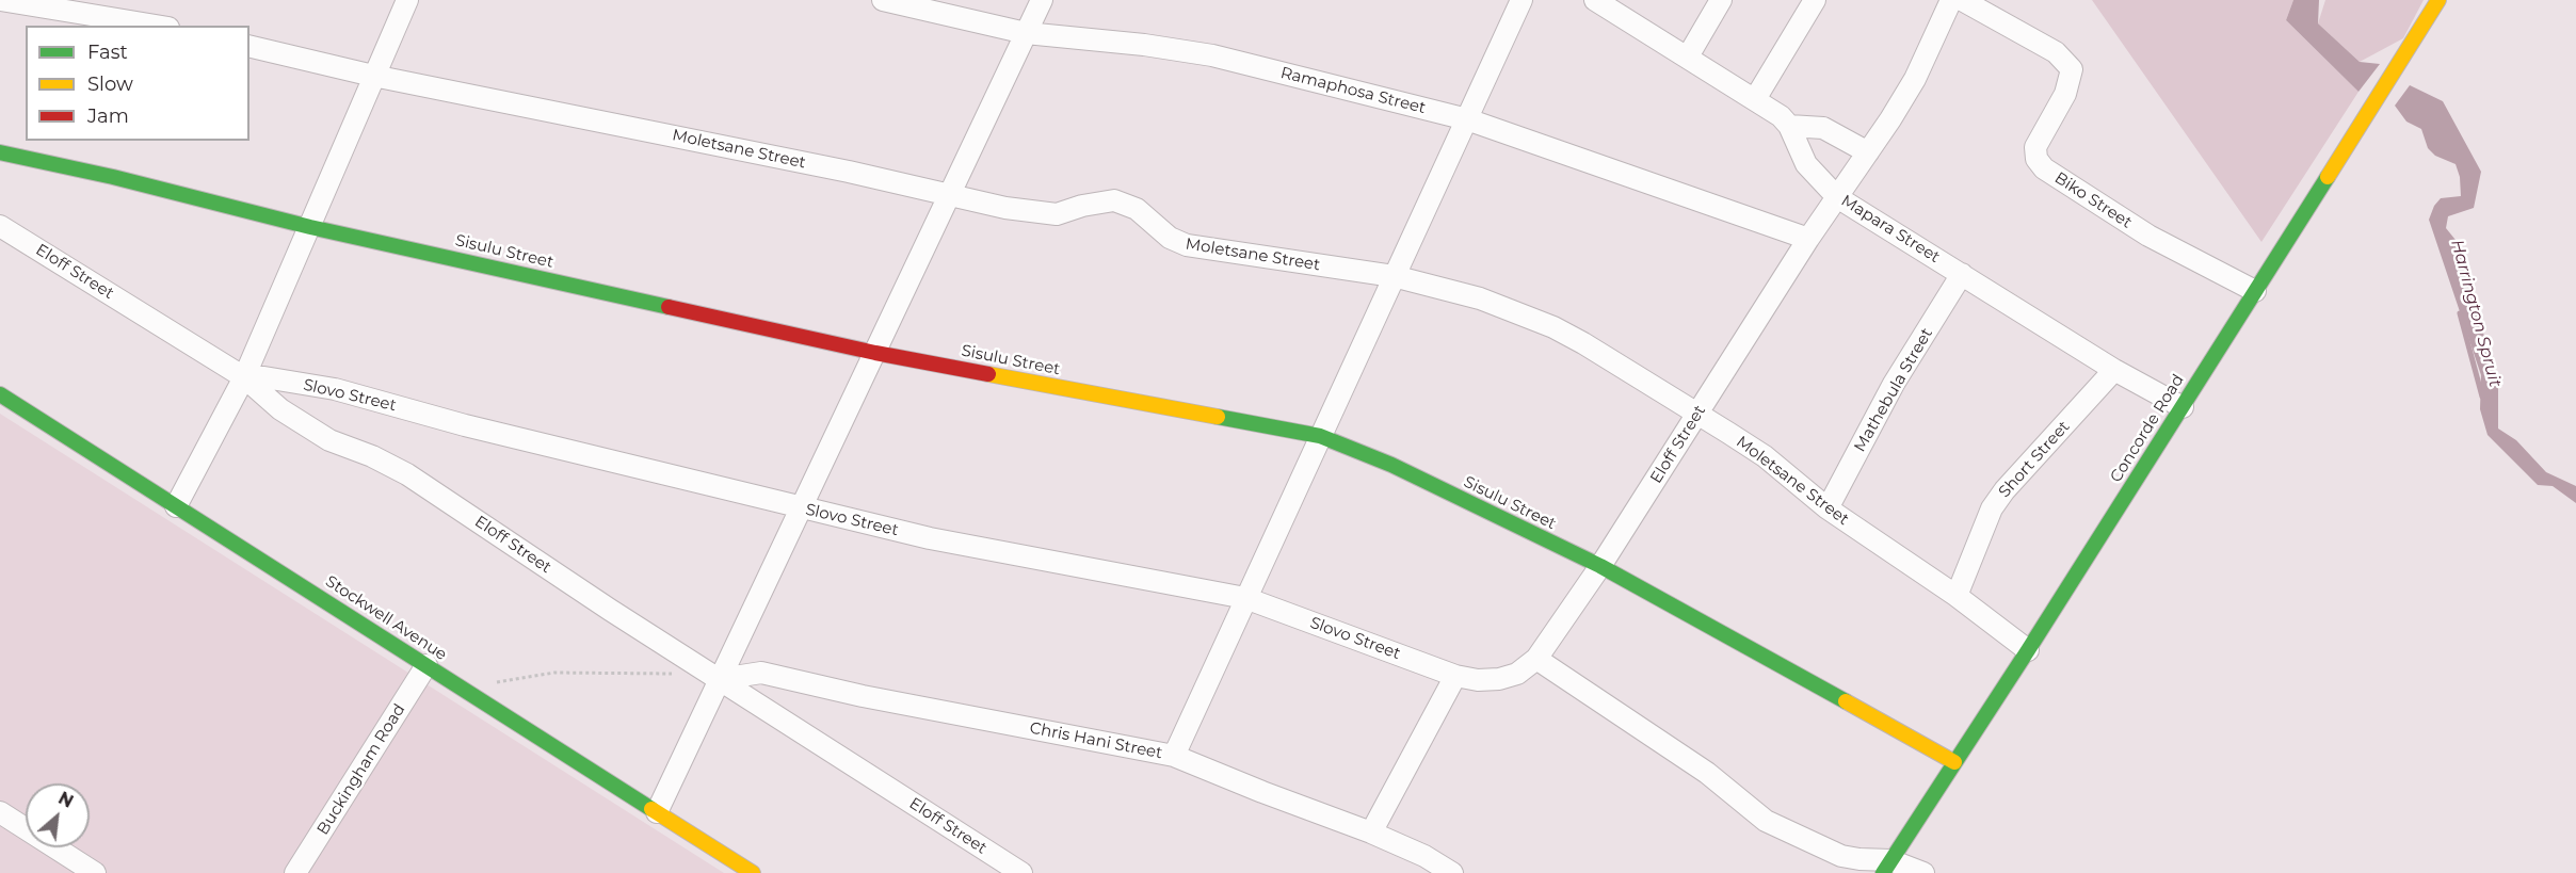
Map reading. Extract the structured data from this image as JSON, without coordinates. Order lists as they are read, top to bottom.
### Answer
{
  "streets": {
    "street": [
      "Ramaphosa Street",
      "Moletsane Street",
      "Biko Street",
      "Mapara Street",
      "Sisulu Street",
      "Eloff Street",
      "Mathebula Street",
      "Slovo Street",
      "Concorde Road",
      "Short Street",
      "Stockwell Avenue",
      "Chris Hani Street",
      "Buckingham Road"
    ]
  },
  "crossings": [
    ["Ramaphosa Street", "Eloff Street"],
    ["Moletsane Street", "Eloff Street"],
    ["Moletsane Street", "Mathebula Street"],
    ["Moletsane Street", "Concorde Road"],
    ["Moletsane Street", "Short Street"],
    ["Biko Street", "Concorde Road"],
    ["Mapara Street", "Eloff Street"],
    ["Mapara Street", "Mathebula Street"],
    ["Mapara Street", "Concorde Road"],
    ["Mapara Street", "Short Street"],
    ["Sisulu Street", "Eloff Street"],
    ["Sisulu Street", "Concorde Road"],
    ["Eloff Street", "Slovo Street"],
    ["Eloff Street", "Chris Hani Street"],
    ["Stockwell Avenue", "Buckingham Road"]
  ],
  "water": ["Harrington Spruit"],
  "legend": ["Fast", "Slow", "Jam"],
  "north": "top right"
}
